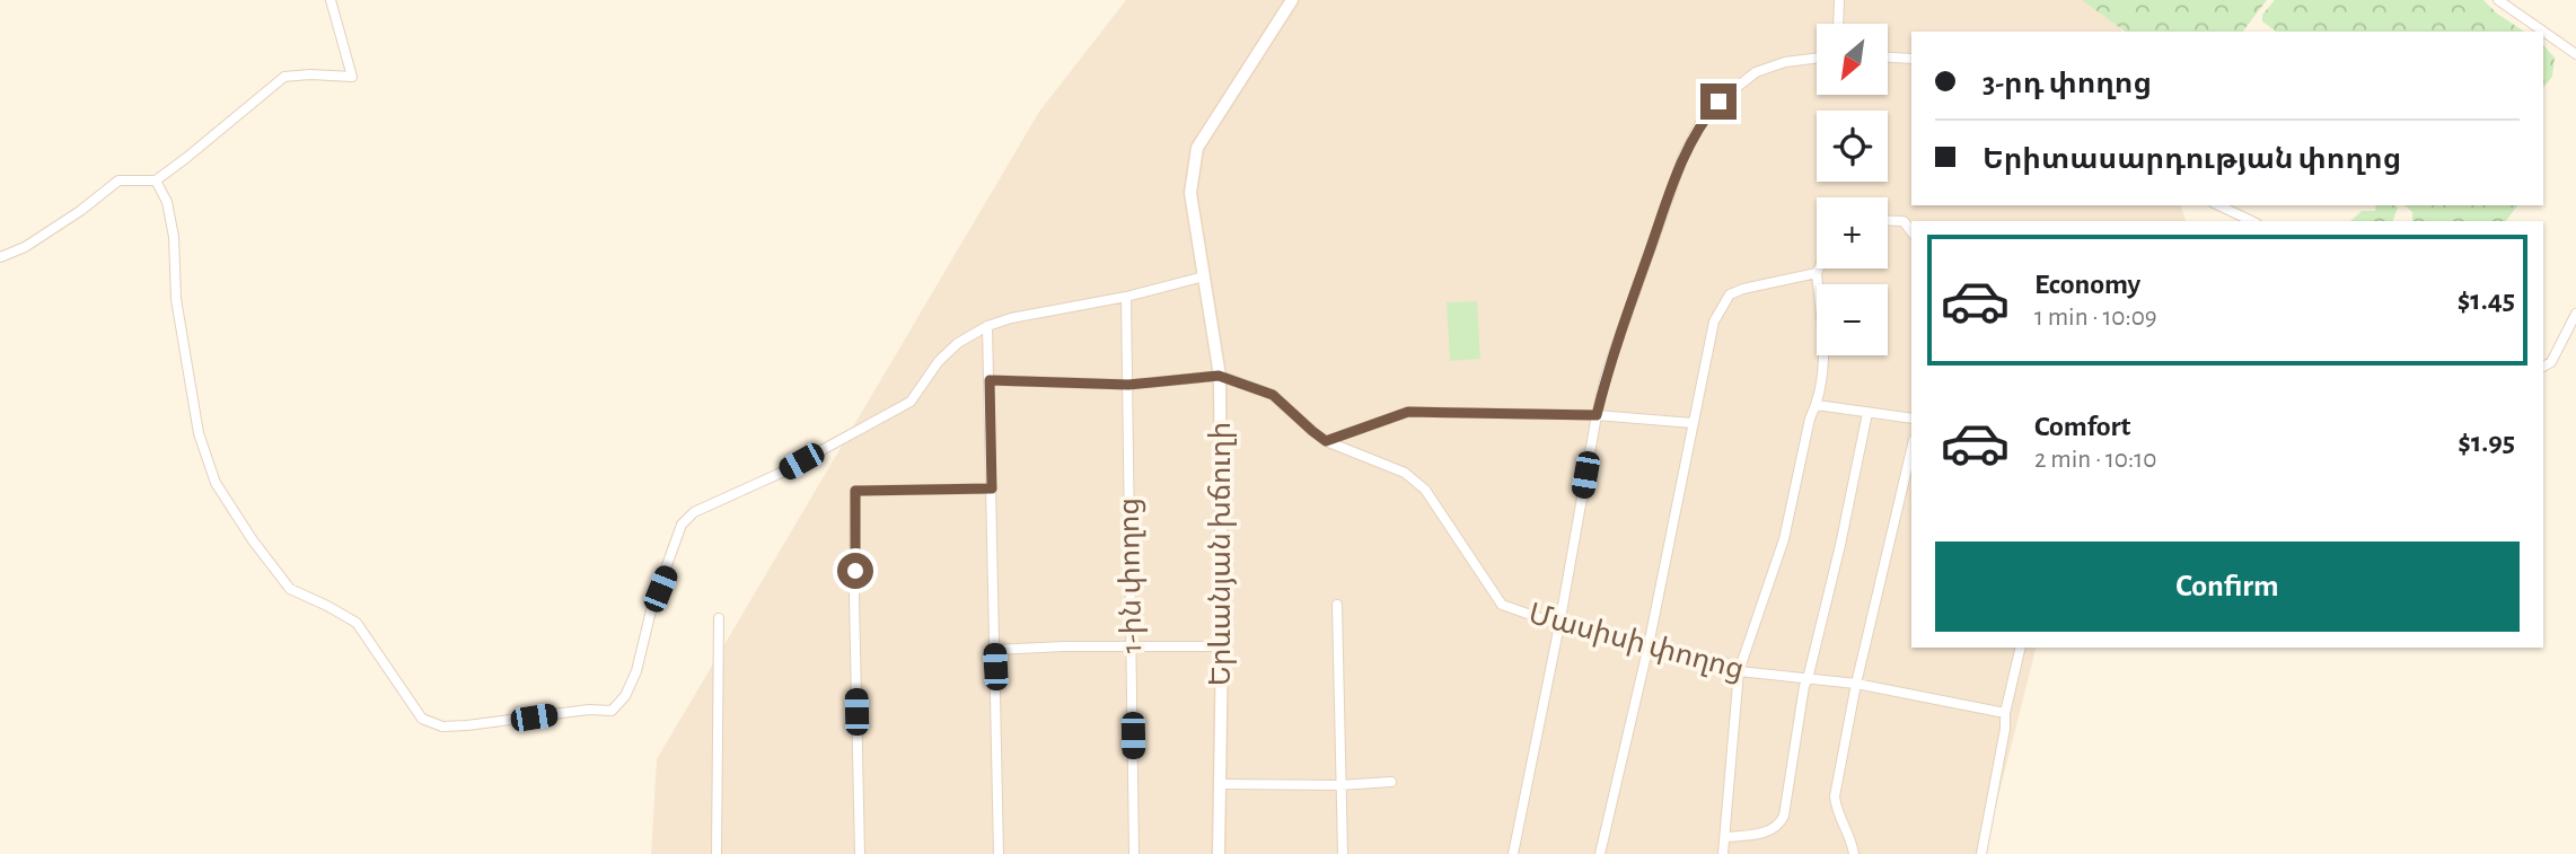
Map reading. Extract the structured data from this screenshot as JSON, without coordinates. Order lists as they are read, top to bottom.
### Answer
{
  "streets": {
    "main road": ["Երևանյան խճուղի"],
    "street": ["1-ին փողոց", "Մասիսի փողոց"]
  },
  "crossings": [
    ["Երևանյան խճուղի", "Մասիսի փողոց"]
  ],
  "north": "bottom left",
  "page": {
    "map_buttons": ["+", "−"],
    "banner": ["3-րդ փողոց", "Երիտասարդության փողոց"],
    "list": [
      {
        "name": "Economy",
        "note": "1 min · 10:09",
        "value": "$1.45"
      },
      {
        "name": "Comfort",
        "note": "2 min · 10:10",
        "value": "$1.95"
      }
    ],
    "buttons": "Confirm"
  }
}
